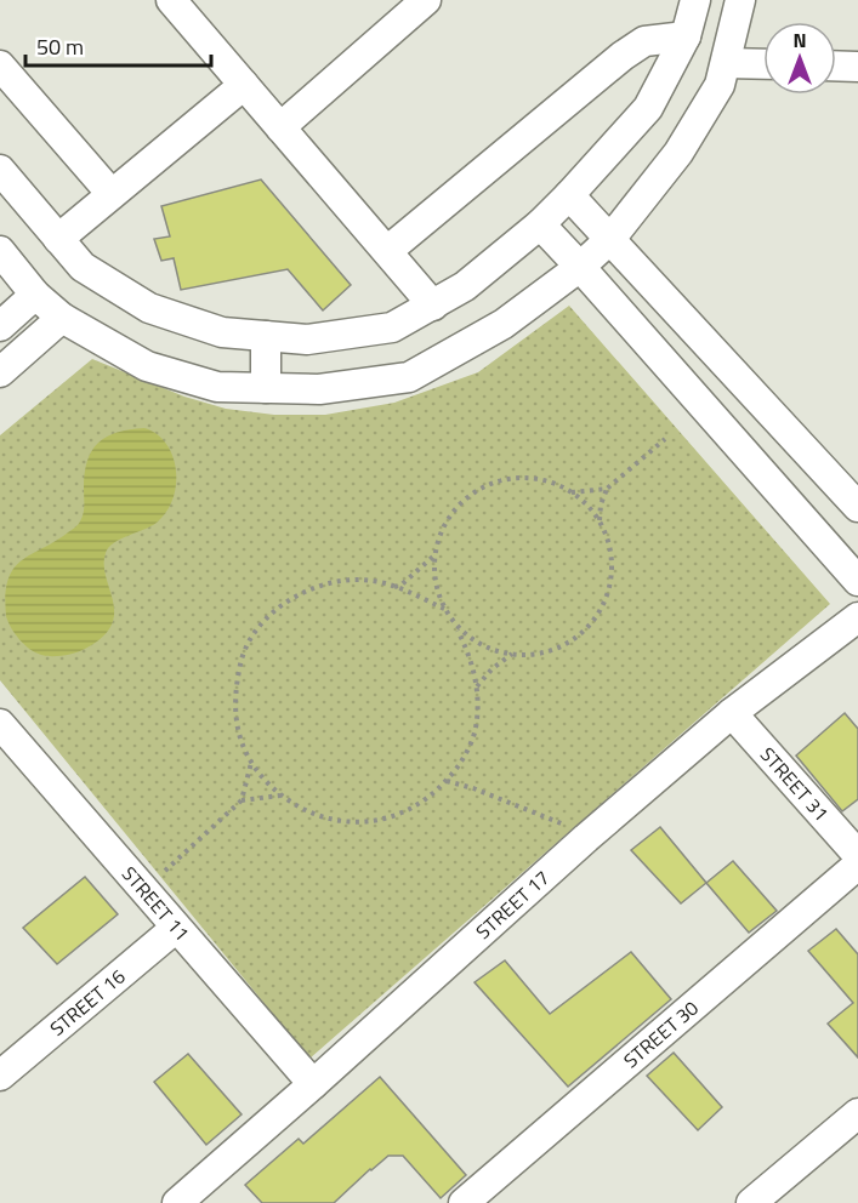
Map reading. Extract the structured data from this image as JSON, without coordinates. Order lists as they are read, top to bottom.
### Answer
{
  "streets": {
    "street": [
      "STREET 31",
      "STREET 11",
      "STREET 17",
      "STREET 16",
      "STREET 30"
    ]
  },
  "crossings": [
    ["STREET 31", "STREET 17"],
    ["STREET 11", "STREET 17"],
    ["STREET 11", "STREET 16"]
  ],
  "scale_bar": "50 m",
  "north": "top"
}
